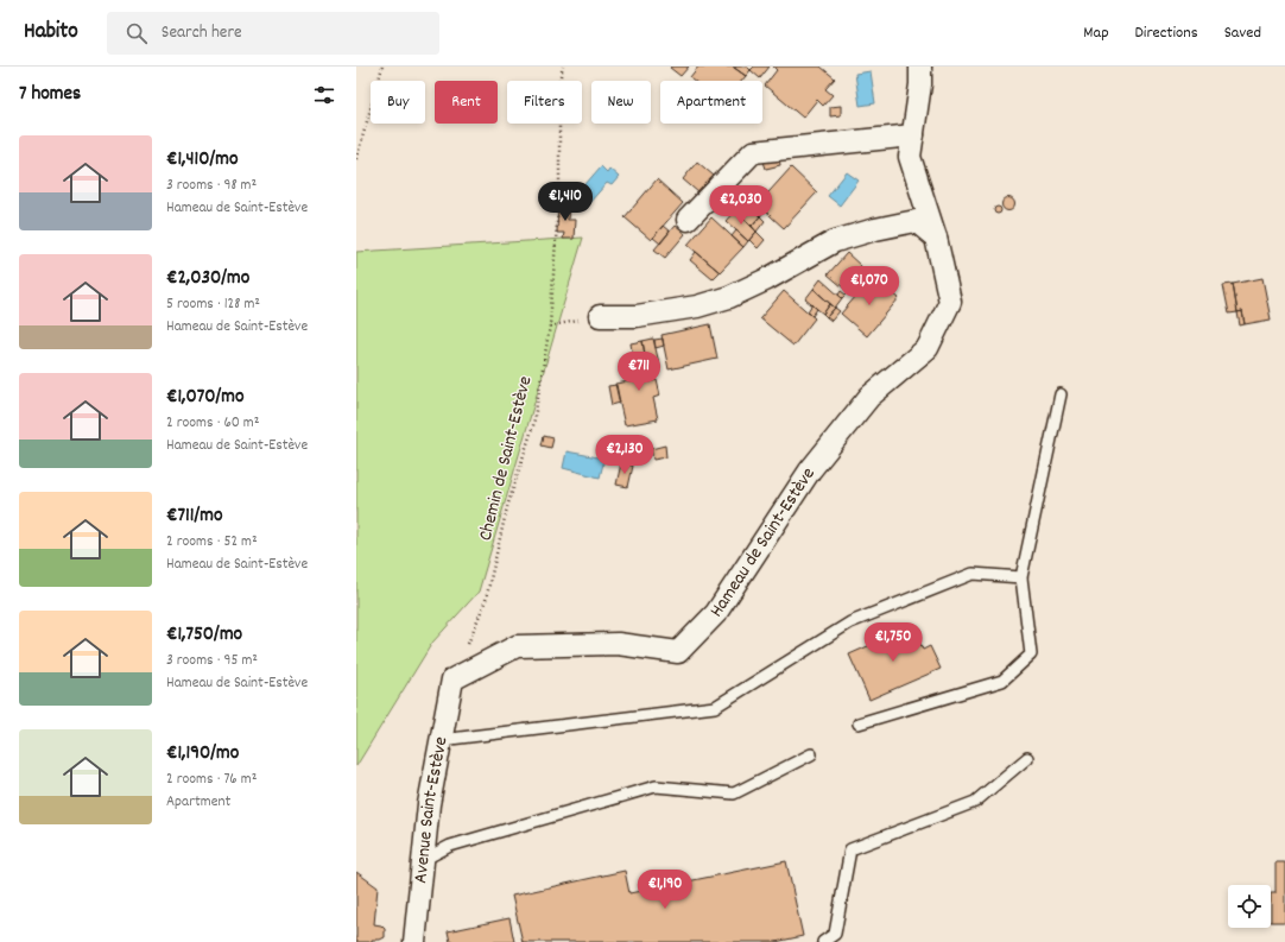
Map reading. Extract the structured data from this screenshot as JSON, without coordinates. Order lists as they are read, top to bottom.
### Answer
{
  "streets": {
    "street": ["Hameau de Saint-Estève", "Avenue Saint-Estève"],
    "path": ["Chemin de Saint-Estève"]
  },
  "crossings": [
    ["Hameau de Saint-Estève", "Avenue Saint-Estève"]
  ],
  "page": {
    "header": "Habito",
    "search": "Search here",
    "nav": ["Map", "Directions", "Saved"],
    "heading": "7 homes",
    "chip": [
      "Buy",
      "Rent",
      "Filters",
      "New",
      "Apartment"
    ],
    "list": [
      {
        "name": "€1,410/mo",
        "note": "3 rooms · 98 m² · Hameau de Saint-Estève"
      },
      {
        "name": "€2,030/mo",
        "note": "5 rooms · 128 m² · Hameau de Saint-Estève"
      },
      {
        "name": "€1,070/mo",
        "note": "2 rooms · 60 m² · Hameau de Saint-Estève"
      },
      {
        "name": "€711/mo",
        "note": "2 rooms · 52 m² · Hameau de Saint-Estève"
      },
      {
        "name": "€1,750/mo",
        "note": "3 rooms · 95 m² · Hameau de Saint-Estève"
      },
      {
        "name": "€1,190/mo",
        "note": "2 rooms · 76 m² · Apartment"
      }
    ],
    "price": [
      "€1,410",
      "€2,030",
      "€1,070",
      "€711",
      "€2,130",
      "€1,750",
      "€1,190"
    ]
  }
}
